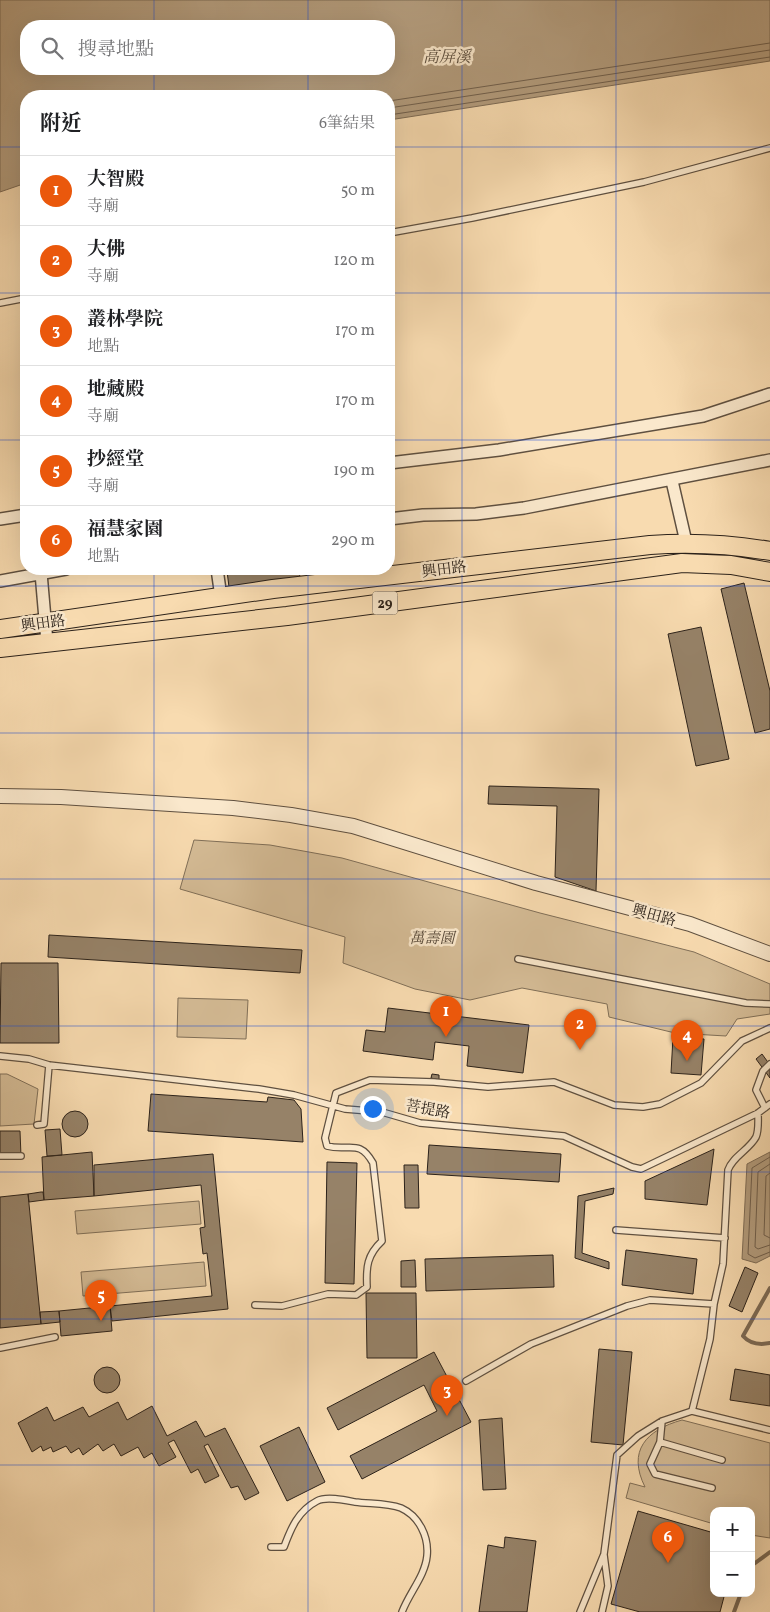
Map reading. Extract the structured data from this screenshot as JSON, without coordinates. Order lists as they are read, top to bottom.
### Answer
{
  "streets": {
    "main road": ["興田路", "29"],
    "lane": ["菩提路"]
  },
  "water": ["高屏溪"],
  "parks": ["萬壽園"],
  "page": {
    "search": "搜尋地點",
    "heading": ["附近", "6筆結果"],
    "list": [
      {
        "mark": "1",
        "name": "大智殿",
        "note": "寺廟",
        "value": "50 m"
      },
      {
        "mark": "2",
        "name": "大佛",
        "note": "寺廟",
        "value": "120 m"
      },
      {
        "mark": "3",
        "name": "叢林學院",
        "note": "地點",
        "value": "170 m"
      },
      {
        "mark": "4",
        "name": "地藏殿",
        "note": "寺廟",
        "value": "170 m"
      },
      {
        "mark": "5",
        "name": "抄經堂",
        "note": "寺廟",
        "value": "190 m"
      },
      {
        "mark": "6",
        "name": "福慧家園",
        "note": "地點",
        "value": "290 m"
      }
    ],
    "pins": [
      "1",
      "2",
      "4",
      "5",
      "3",
      "6"
    ],
    "map_buttons": ["+", "−"]
  }
}
